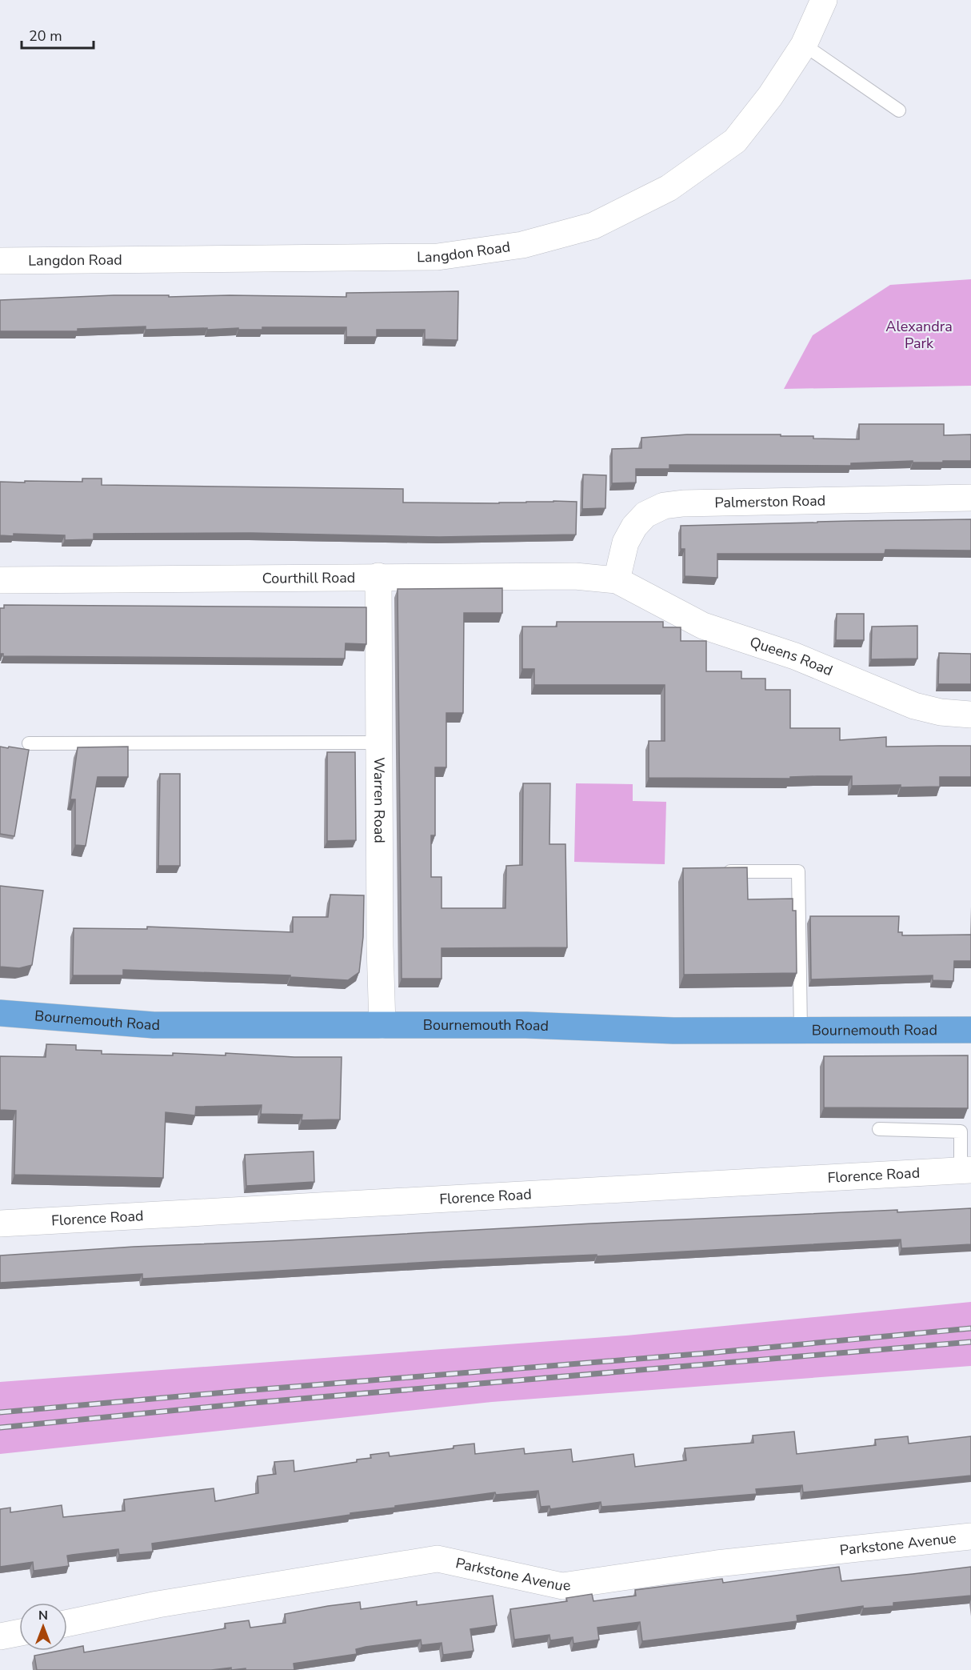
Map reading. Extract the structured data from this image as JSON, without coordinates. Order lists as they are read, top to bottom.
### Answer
{
  "streets": {
    "highway": ["Bournemouth Road"],
    "street": [
      "Langdon Road",
      "Palmerston Road",
      "Courthill Road",
      "Queens Road",
      "Warren Road",
      "Florence Road",
      "Parkstone Avenue"
    ]
  },
  "crossings": [
    ["Palmerston Road", "Courthill Road"],
    ["Palmerston Road", "Queens Road"],
    ["Courthill Road", "Queens Road"],
    ["Courthill Road", "Warren Road"],
    ["Warren Road", "Bournemouth Road"]
  ],
  "parks": ["Alexandra Park"],
  "scale_bar": "20 m",
  "north": "top"
}
